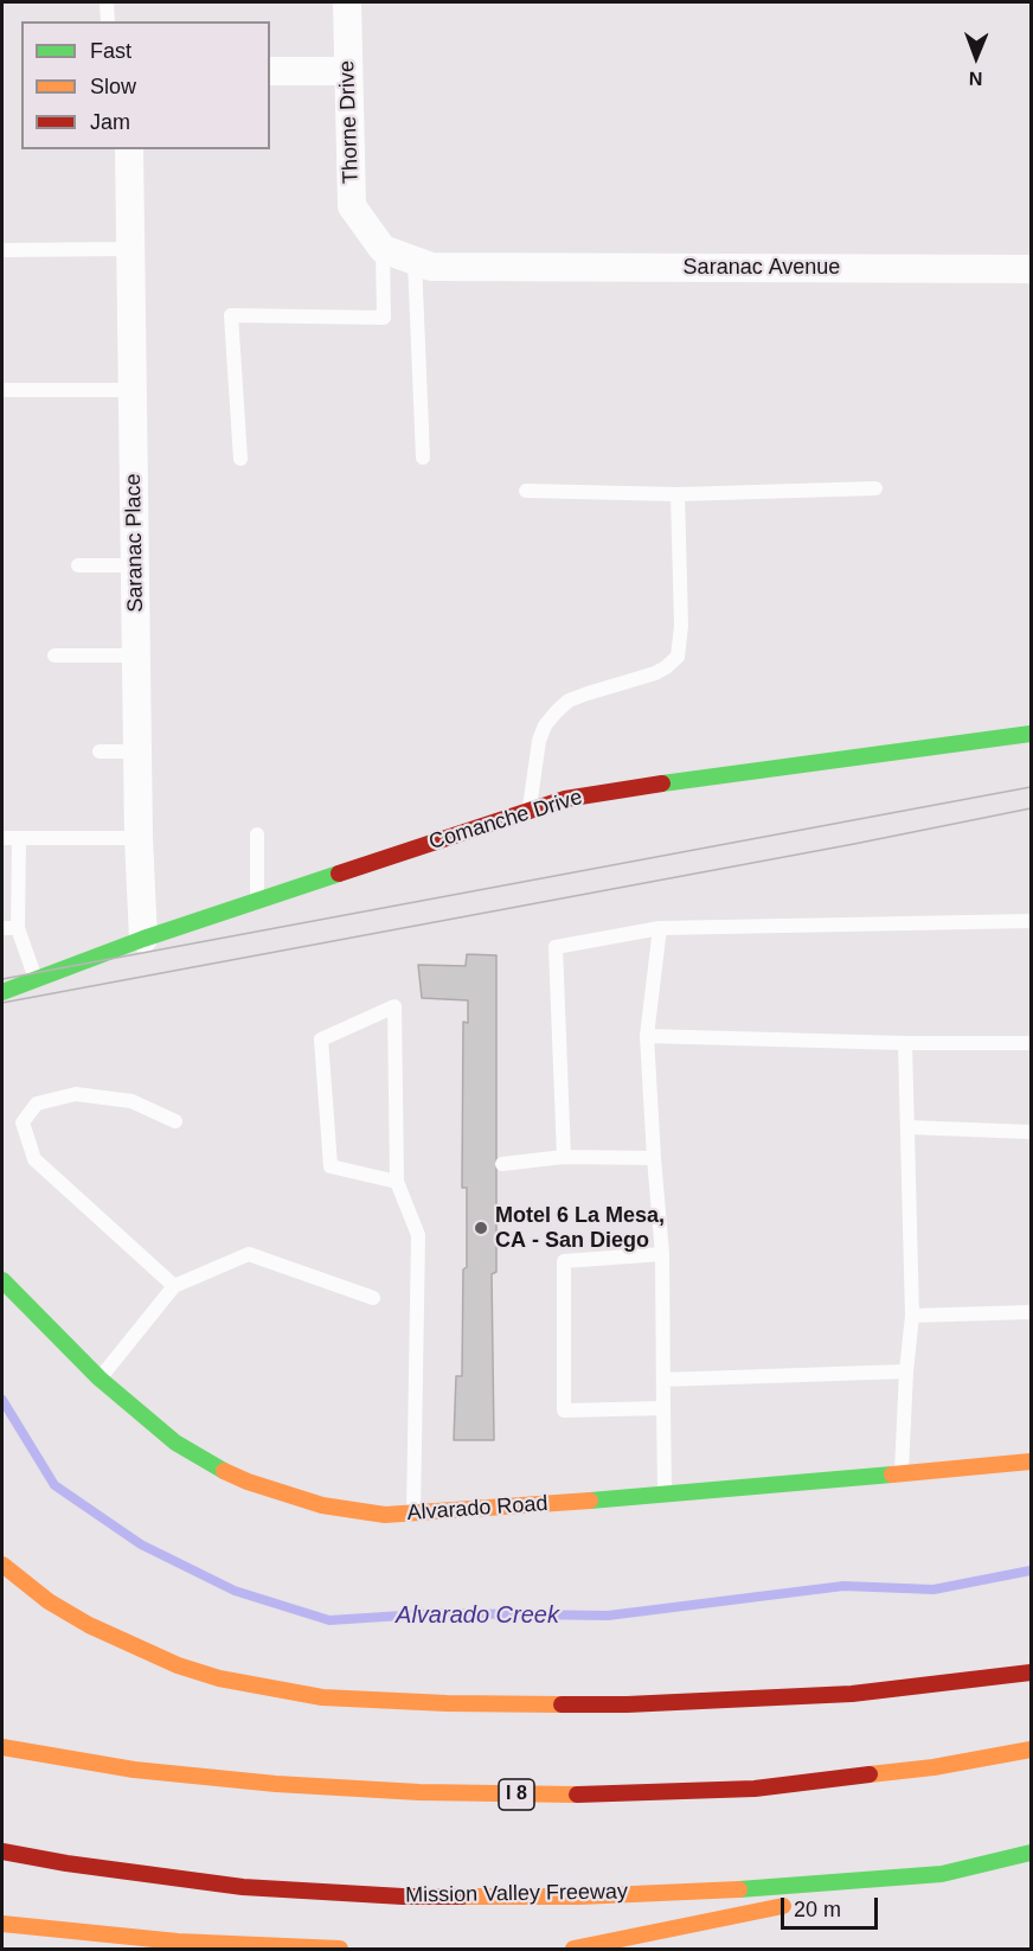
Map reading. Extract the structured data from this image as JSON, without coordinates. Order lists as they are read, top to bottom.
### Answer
{
  "streets": {
    "main road": [
      "Comanche Drive",
      "Alvarado Road",
      "I 8",
      "Mission Valley Freeway"
    ],
    "street": ["Thorne Drive", "Saranac Avenue", "Saranac Place"]
  },
  "crossings": [
    ["Saranac Place", "Comanche Drive"]
  ],
  "water": ["Alvarado Creek"],
  "places": ["Motel 6 La Mesa, CA - San Diego"],
  "legend": ["Fast", "Slow", "Jam"],
  "scale_bar": "20 m",
  "north": "bottom"
}
